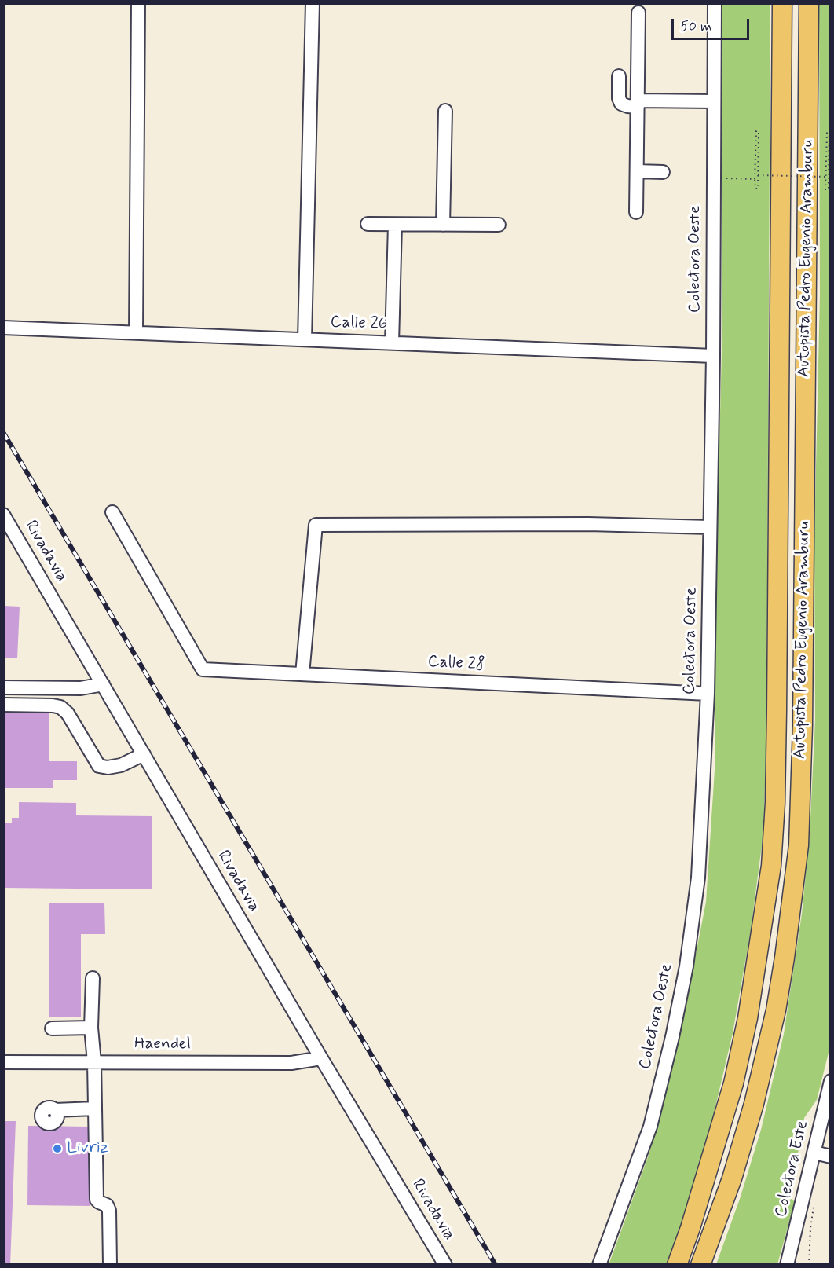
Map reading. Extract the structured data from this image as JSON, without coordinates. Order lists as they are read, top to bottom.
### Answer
{
  "streets": {
    "highway": ["Autopista Pedro Eugenio Aramburu"],
    "street": [
      "Colectora Oeste",
      "Calle 26",
      "Rivadavia",
      "Calle 28",
      "Haendel",
      "Colectora Este"
    ]
  },
  "crossings": [
    ["Colectora Oeste", "Calle 26"],
    ["Colectora Oeste", "Calle 28"],
    ["Rivadavia", "Haendel"]
  ],
  "places": ["Livriz"],
  "scale_bar": "50 m"
}
